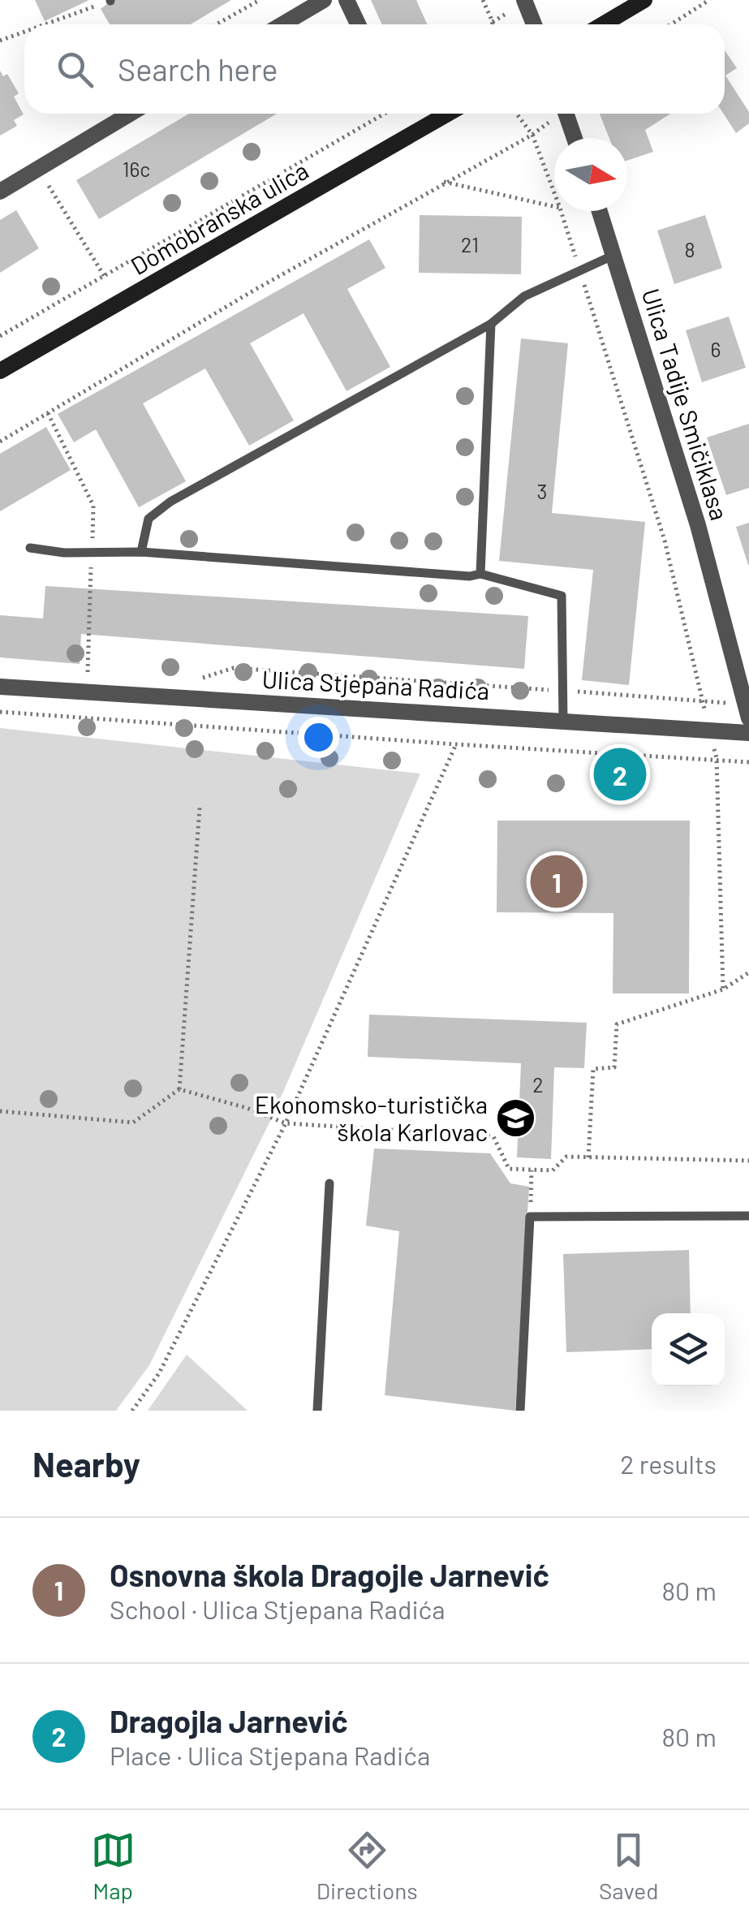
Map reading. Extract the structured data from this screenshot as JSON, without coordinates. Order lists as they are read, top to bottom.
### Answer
{
  "streets": {
    "main road": ["Domobranska ulica"],
    "street": ["Ulica Tadije Smičiklasa", "Ulica Stjepana Radića"]
  },
  "places": {
    "school or university": ["Ekonomsko-turistička škola Karlovac"]
  },
  "house_numbers": [
    "16c",
    "21",
    "8",
    "6",
    "3",
    "2"
  ],
  "north": "right",
  "page": {
    "search": "Search here",
    "pins": ["2", "1"],
    "heading": ["Nearby", "2 results"],
    "list": [
      {
        "mark": "1",
        "name": "Osnovna škola Dragojle Jarnević",
        "note": "School · Ulica Stjepana Radića",
        "value": "80 m"
      },
      {
        "mark": "2",
        "name": "Dragojla Jarnević",
        "note": "Place · Ulica Stjepana Radića",
        "value": "80 m"
      }
    ],
    "nav": ["Map", "Directions", "Saved"]
  }
}
